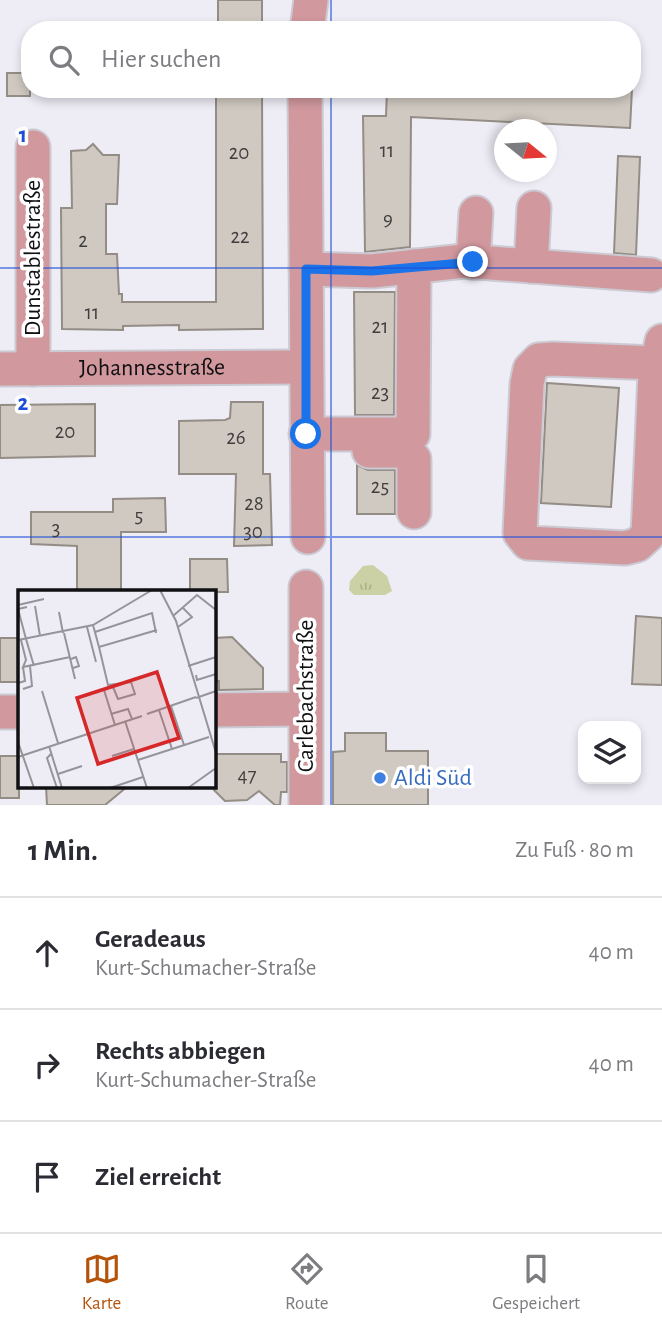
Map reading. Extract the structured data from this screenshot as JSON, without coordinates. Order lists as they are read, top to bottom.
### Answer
{
  "streets": {
    "street": ["Dunstablestraße", "Johannesstraße", "Carlebachstraße"]
  },
  "crossings": [
    ["Dunstablestraße", "Johannesstraße"]
  ],
  "places": ["Aldi Süd"],
  "house_numbers": [
    "11",
    "20",
    "9",
    "22",
    "2",
    "11",
    "21",
    "23",
    "20",
    "26",
    "25",
    "28",
    "5",
    "3",
    "30",
    "47"
  ],
  "north": "right",
  "page": {
    "search": "Hier suchen",
    "heading": ["1 Min.", "Zu Fuß · 80 m"],
    "list": [
      ["Geradeaus", "Kurt-Schumacher-Straße", "40 m"],
      ["Rechts abbiegen", "Kurt-Schumacher-Straße", "40 m"],
      "Ziel erreicht"
    ],
    "nav": ["Karte", "Route", "Gespeichert"]
  },
  "grid": {
    "rows": ["1", "2"]
  }
}
